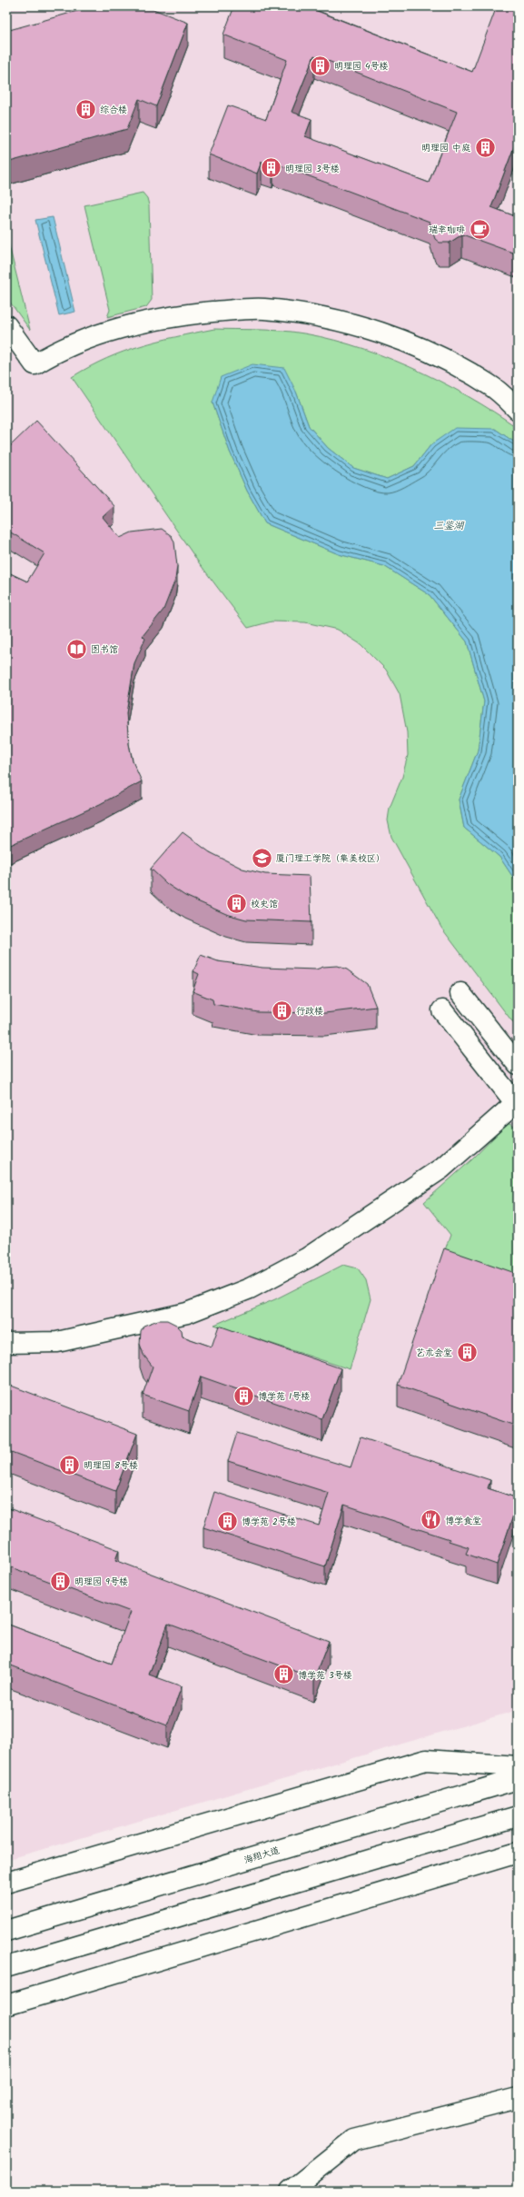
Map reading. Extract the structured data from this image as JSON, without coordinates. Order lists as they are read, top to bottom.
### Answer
{
  "streets": {
    "main road": ["海翔大道"]
  },
  "water": ["三鉴湖"],
  "places": {
    "building": [
      "明理园 4号楼",
      "综合楼",
      "明理园 中庭",
      "明理园 3号楼",
      "校史馆",
      "行政楼",
      "艺术会堂",
      "博学苑 1号楼",
      "明理园 8号楼",
      "博学苑 2号楼",
      "明理园 9号楼",
      "博学苑 3号楼"
    ],
    "cafe": ["瑞幸咖啡"],
    "library": ["图书馆"],
    "school or university": ["厦门理工学院（集美校区）"],
    "restaurant": ["博学食堂"]
  }
}
